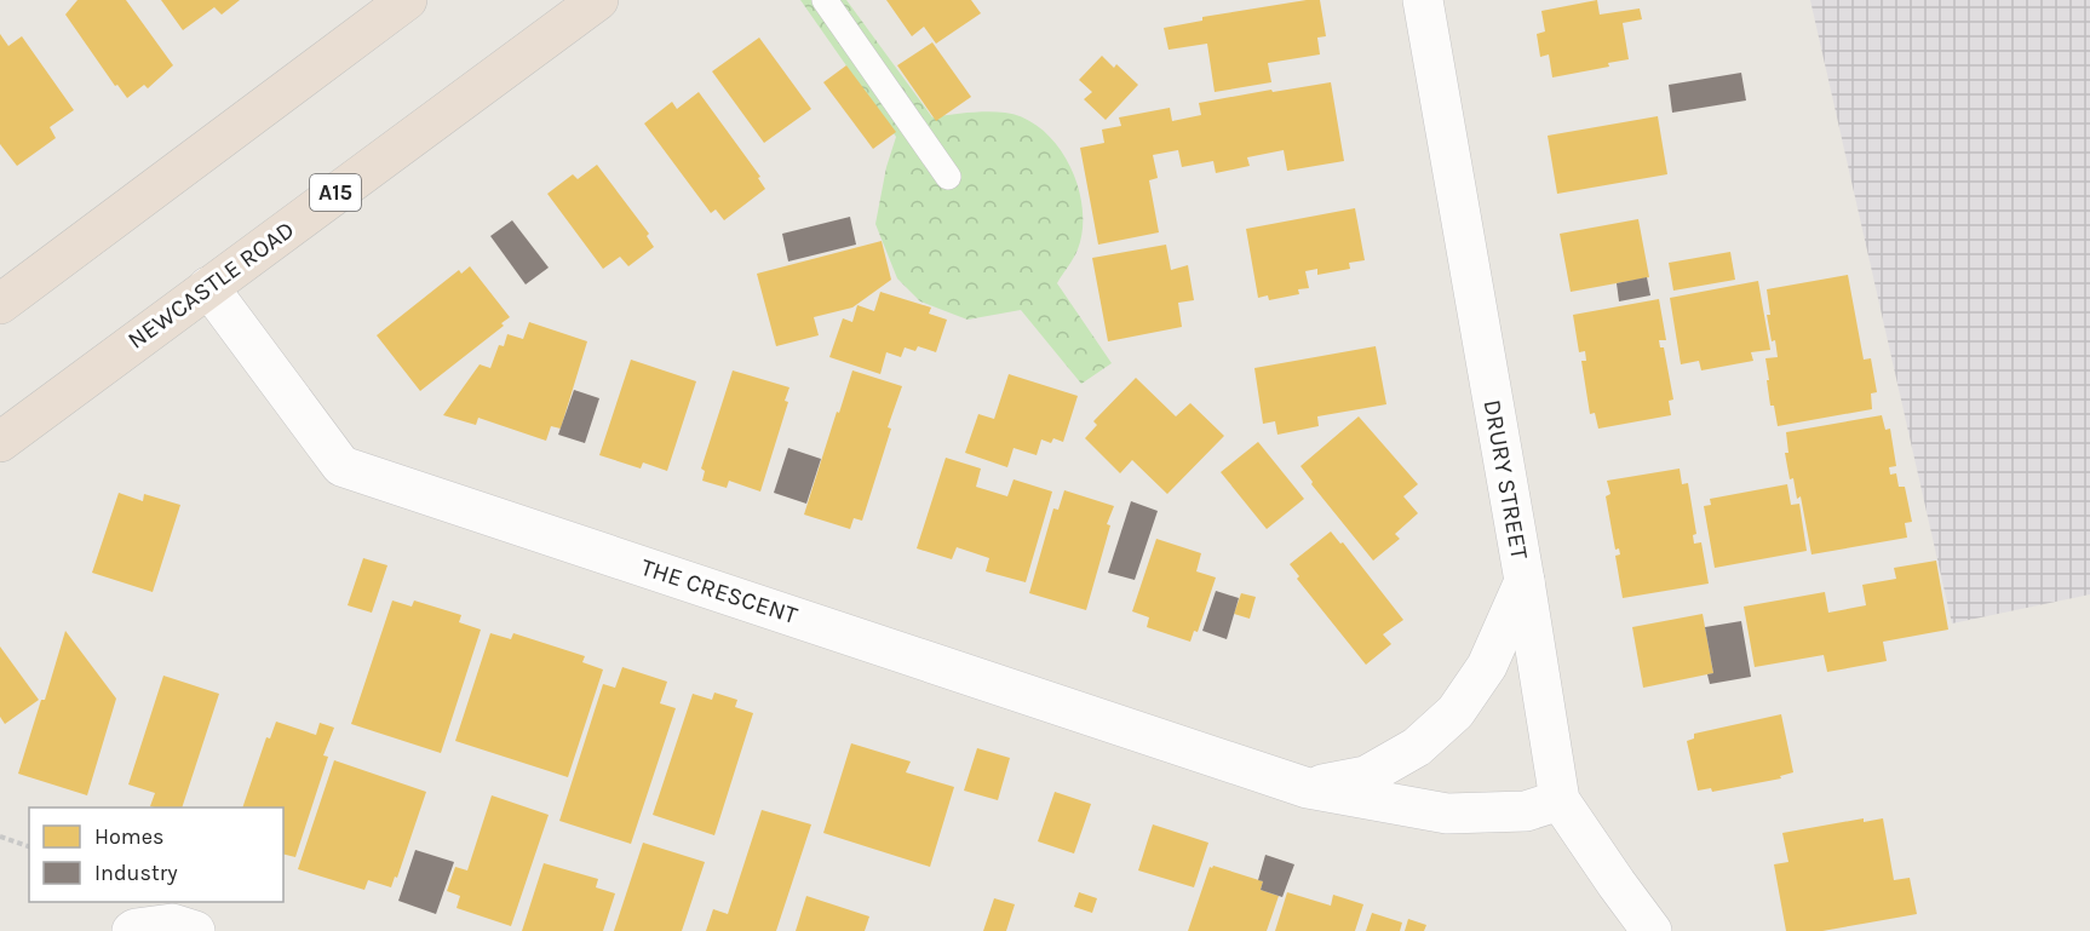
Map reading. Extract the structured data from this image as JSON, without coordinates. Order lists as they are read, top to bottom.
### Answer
{
  "streets": {
    "highway": ["A15", "NEWCASTLE ROAD"],
    "street": ["DRURY STREET", "THE CRESCENT"]
  },
  "crossings": [
    ["NEWCASTLE ROAD", "THE CRESCENT"],
    ["DRURY STREET", "THE CRESCENT"]
  ],
  "legend": ["Homes", "Industry"]
}
